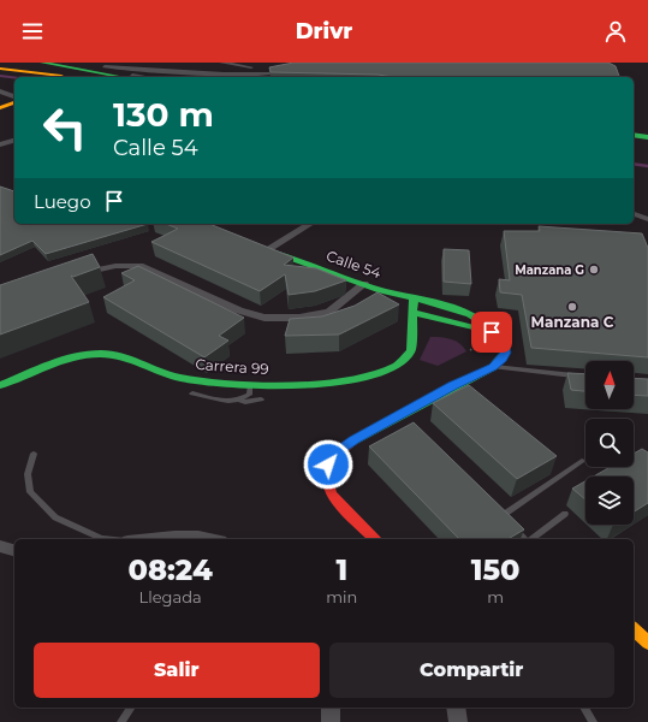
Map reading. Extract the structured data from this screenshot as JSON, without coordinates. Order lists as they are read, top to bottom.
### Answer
{
  "streets": {
    "main road": ["Calle 54", "Carrera 99"]
  },
  "crossings": [
    ["Calle 54", "Carrera 99"]
  ],
  "places": ["Manzana G", "Manzana C"],
  "north": "top",
  "page": {
    "header": "Drivr",
    "turn": ["130 m", "Calle 54"],
    "then": "Luego",
    "eta": [
      "08:24",
      "Llegada",
      "1",
      "min",
      "150",
      "m"
    ],
    "buttons": ["Salir", "Compartir"]
  }
}
